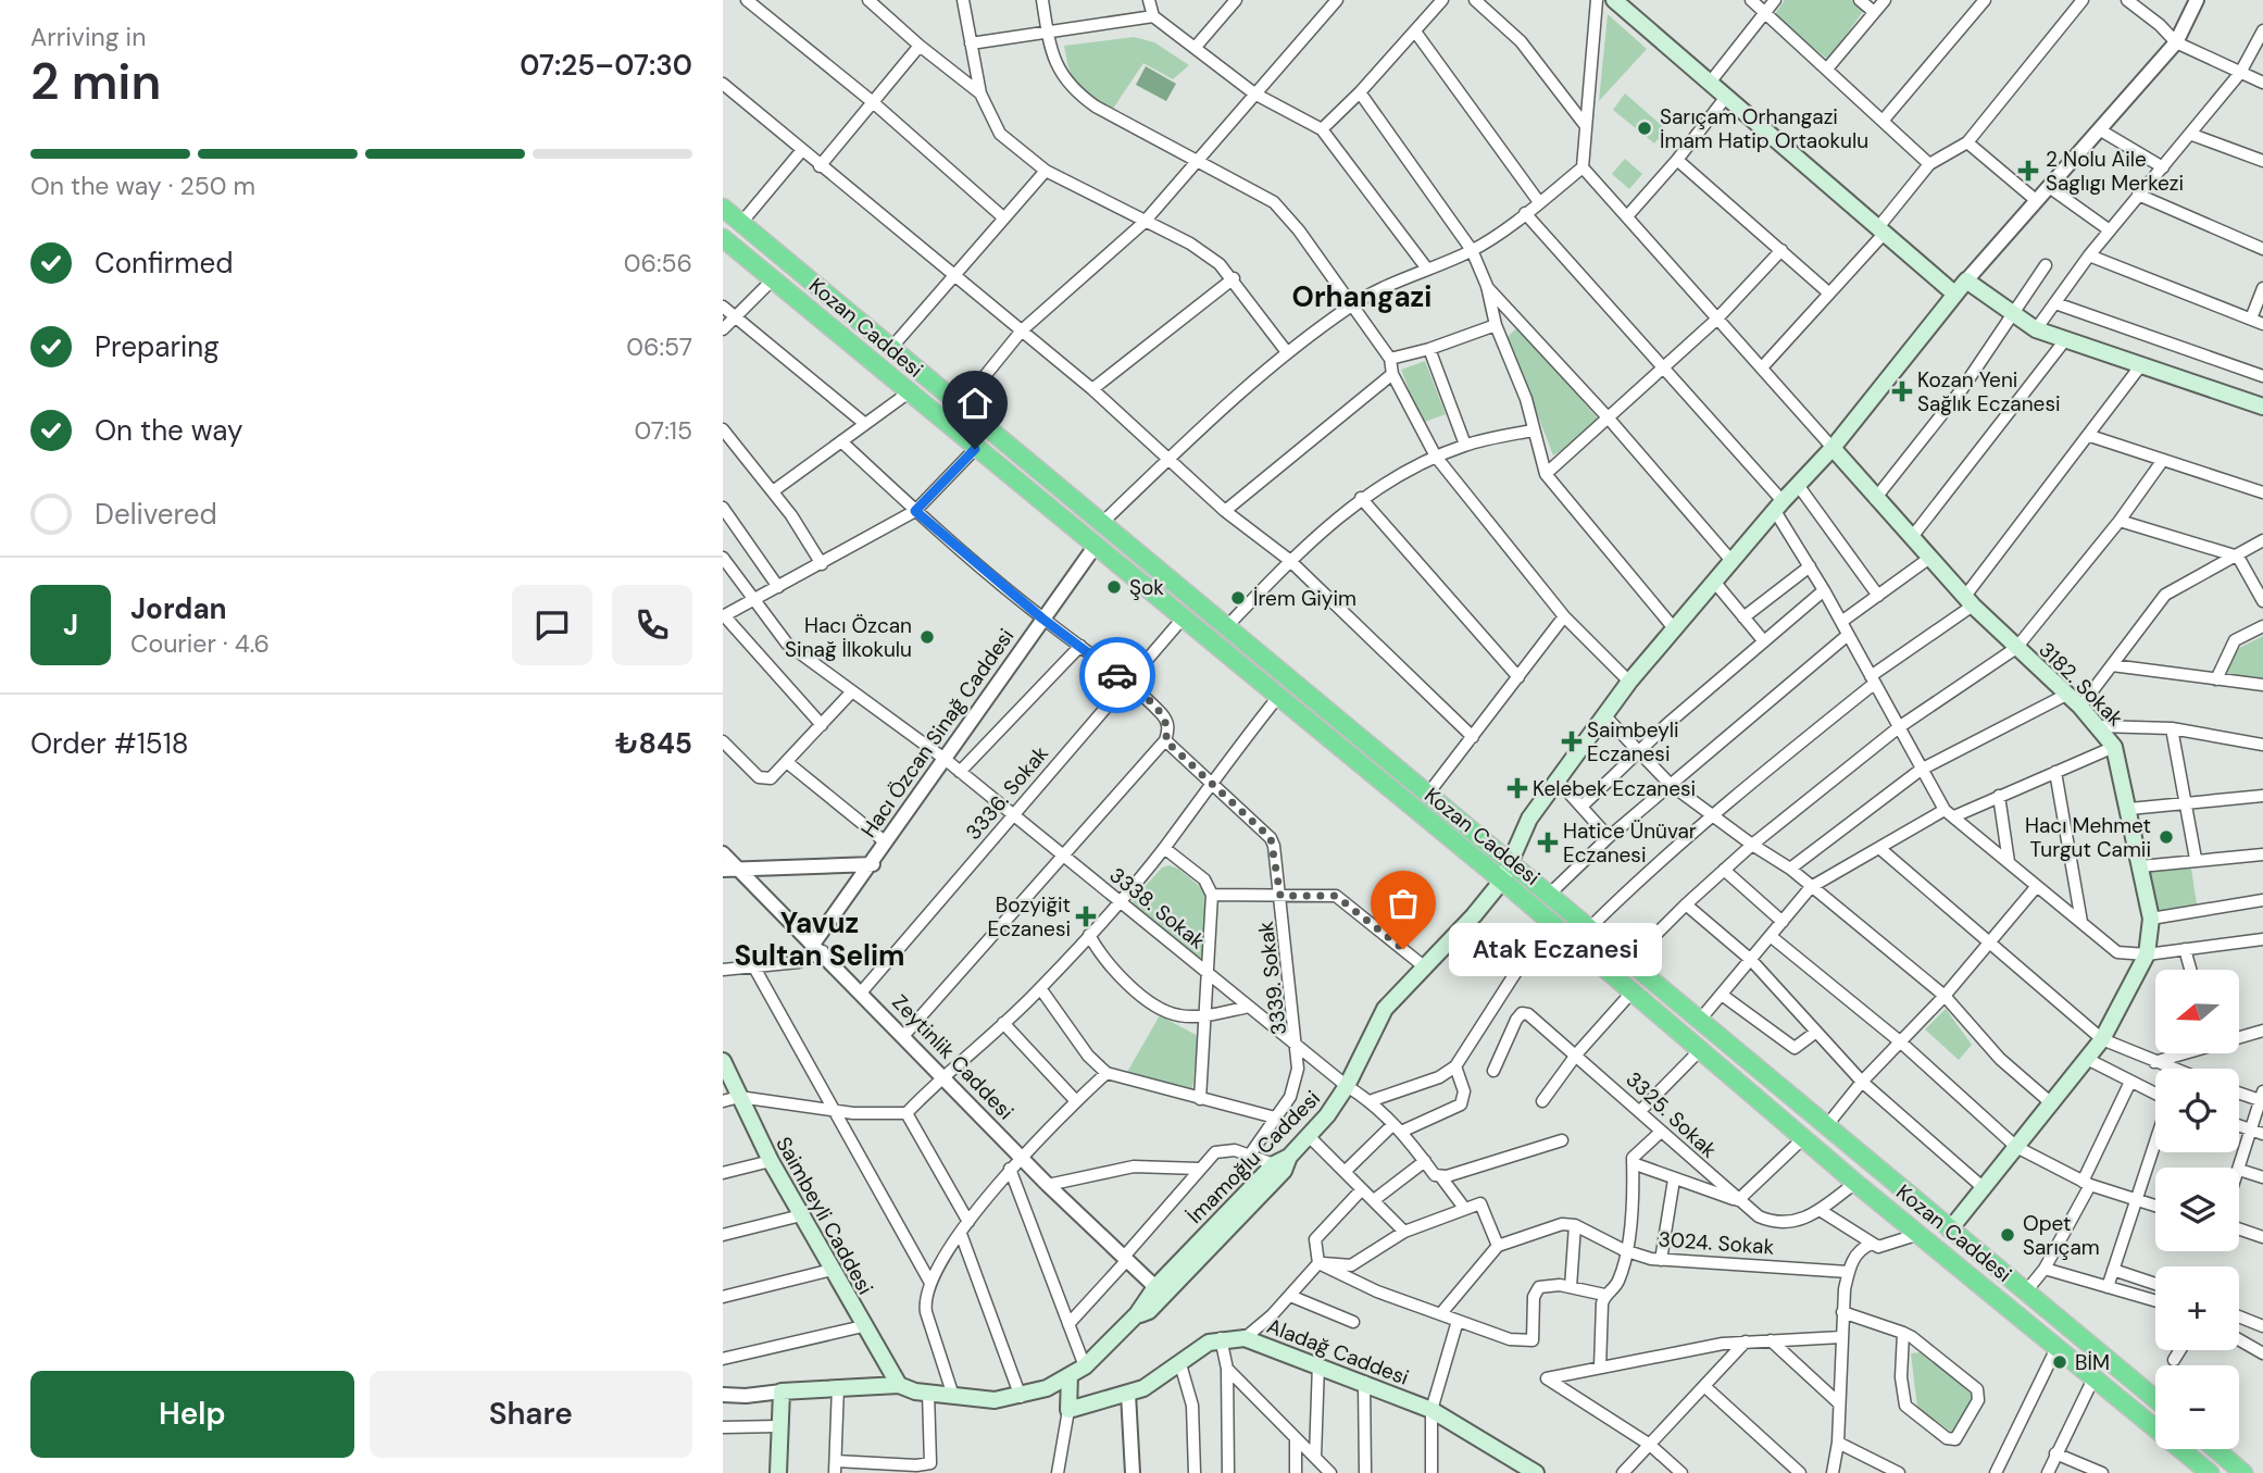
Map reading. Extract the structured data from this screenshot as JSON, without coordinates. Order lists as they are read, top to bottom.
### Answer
{
  "streets": {
    "highway": ["Kozan Caddesi"],
    "main road": [
      "3182. Sokak",
      "İmamoğlu Caddesi",
      "Saimbeyli Caddesi",
      "Aladağ Caddesi"
    ],
    "street": [
      "Hacı Özcan Sinağ Caddesi",
      "3336. Sokak",
      "3338. Sokak",
      "3339. Sokak",
      "Zeytinlik Caddesi",
      "3325. Sokak",
      "3024. Sokak"
    ]
  },
  "crossings": [
    ["Kozan Caddesi", "3182. Sokak"],
    ["Kozan Caddesi", "Hacı Özcan Sinağ Caddesi"],
    ["Kozan Caddesi", "3336. Sokak"],
    ["Kozan Caddesi", "3325. Sokak"],
    ["Kozan Caddesi", "İmamoğlu Caddesi"],
    ["Hacı Özcan Sinağ Caddesi", "3338. Sokak"],
    ["Hacı Özcan Sinağ Caddesi", "Zeytinlik Caddesi"],
    ["3336. Sokak", "3338. Sokak"],
    ["3336. Sokak", "Zeytinlik Caddesi"],
    ["3338. Sokak", "3339. Sokak"],
    ["3338. Sokak", "İmamoğlu Caddesi"],
    ["Zeytinlik Caddesi", "İmamoğlu Caddesi"],
    ["İmamoğlu Caddesi", "Saimbeyli Caddesi"]
  ],
  "districts": ["Orhangazi", "Yavuz Sultan Selim"],
  "places": {
    "other": [
      "Sarıçam Orhangazi İmam Hatip Ortaokulu",
      "Şok",
      "İrem Giyim",
      "Hacı Özcan Sinağ İlkokulu",
      "Hacı Mehmet Turgut Camii",
      "Atak Eczanesi",
      "Opet Sarıçam",
      "BİM"
    ],
    "health": [
      "2 Nolu Aile Saglıgı Merkezi",
      "Kozan Yeni Sağlık Eczanesi",
      "Saimbeyli Eczanesi",
      "Kelebek Eczanesi",
      "Hatice Ünüvar Eczanesi",
      "Bozyiğit Eczanesi"
    ]
  },
  "north": "left",
  "page": {
    "heading": ["2 min", "Arriving in", "07:25–07:30"],
    "panel": [
      "Jordan",
      "Courier · 4.6",
      "Order #1518",
      "₺845"
    ],
    "bar": "On the way · 250 m",
    "list": [
      ["Confirmed", "06:56"],
      ["Preparing", "06:57"],
      ["On the way", "07:15"],
      "Delivered"
    ],
    "round": "J",
    "bubble": "Atak Eczanesi",
    "map_buttons": ["+", "−"],
    "buttons": ["Help", "Share"]
  }
}
